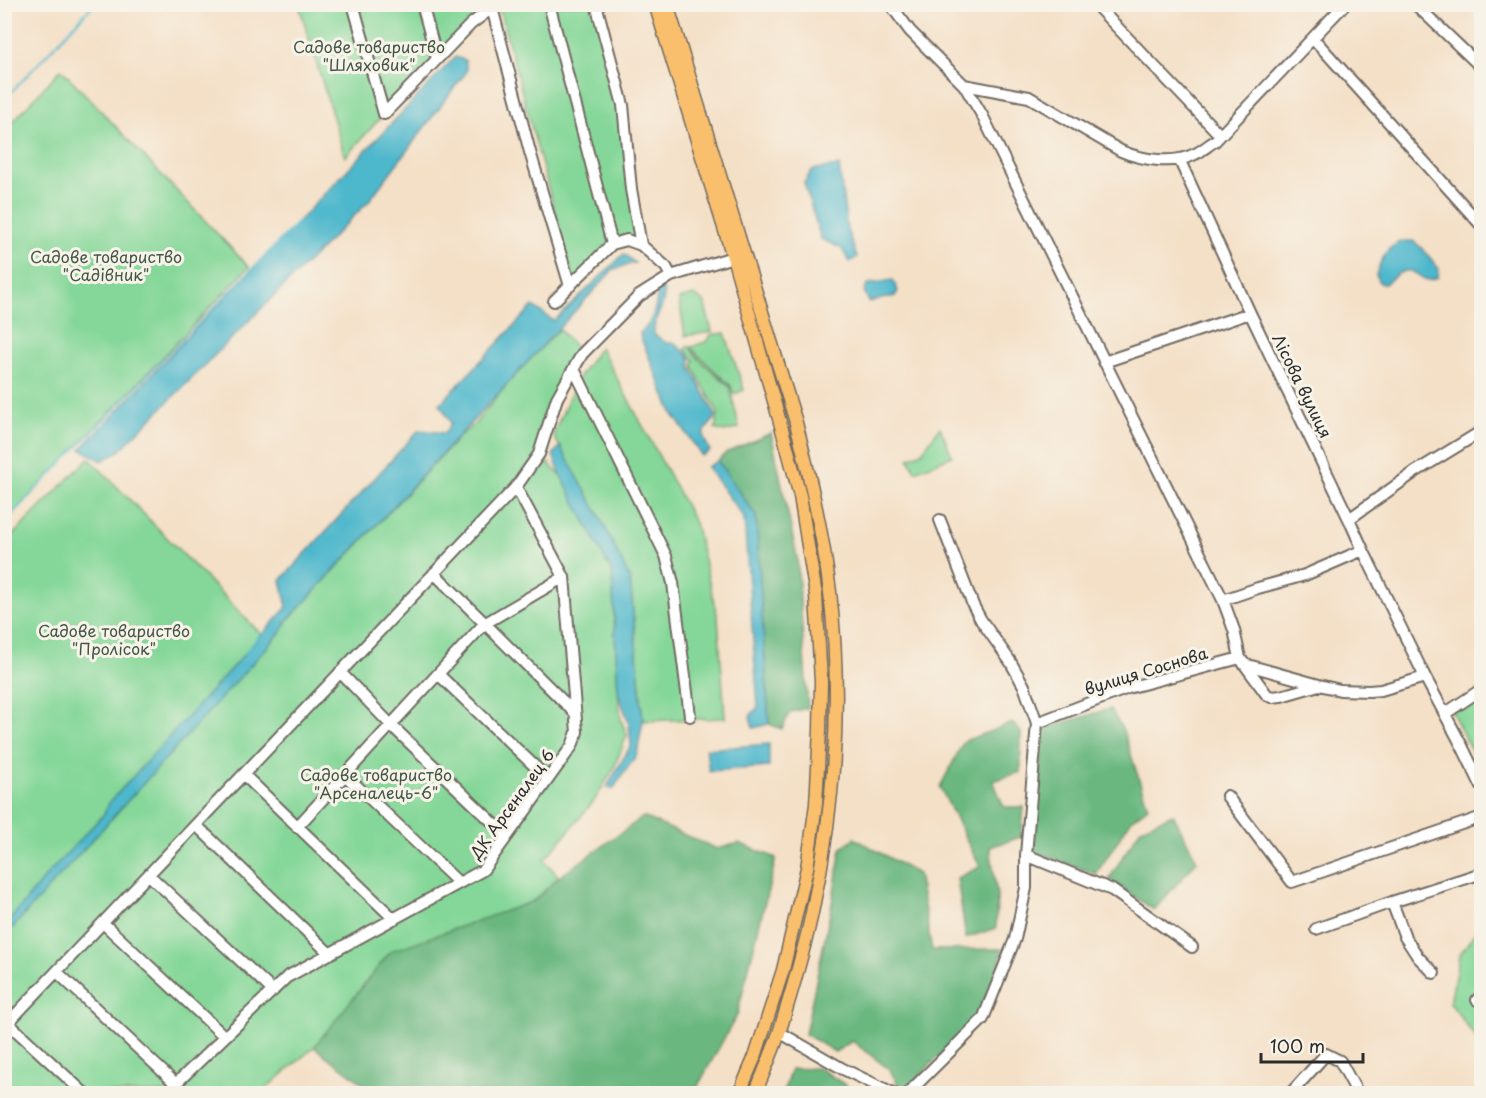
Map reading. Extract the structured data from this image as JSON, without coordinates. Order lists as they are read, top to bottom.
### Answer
{
  "streets": {
    "street": ["Лісова вулиця", "вулиця Соснова", "ДК Арсеналец 6"]
  },
  "parks": [
    "Садове товариство \"Шляховик\"",
    "Садове товариство \"Садівник\"",
    "Садове товариство \"Пролісок\"",
    "Садове товариство \"Арсеналець-6\""
  ],
  "scale_bar": "100 m"
}
